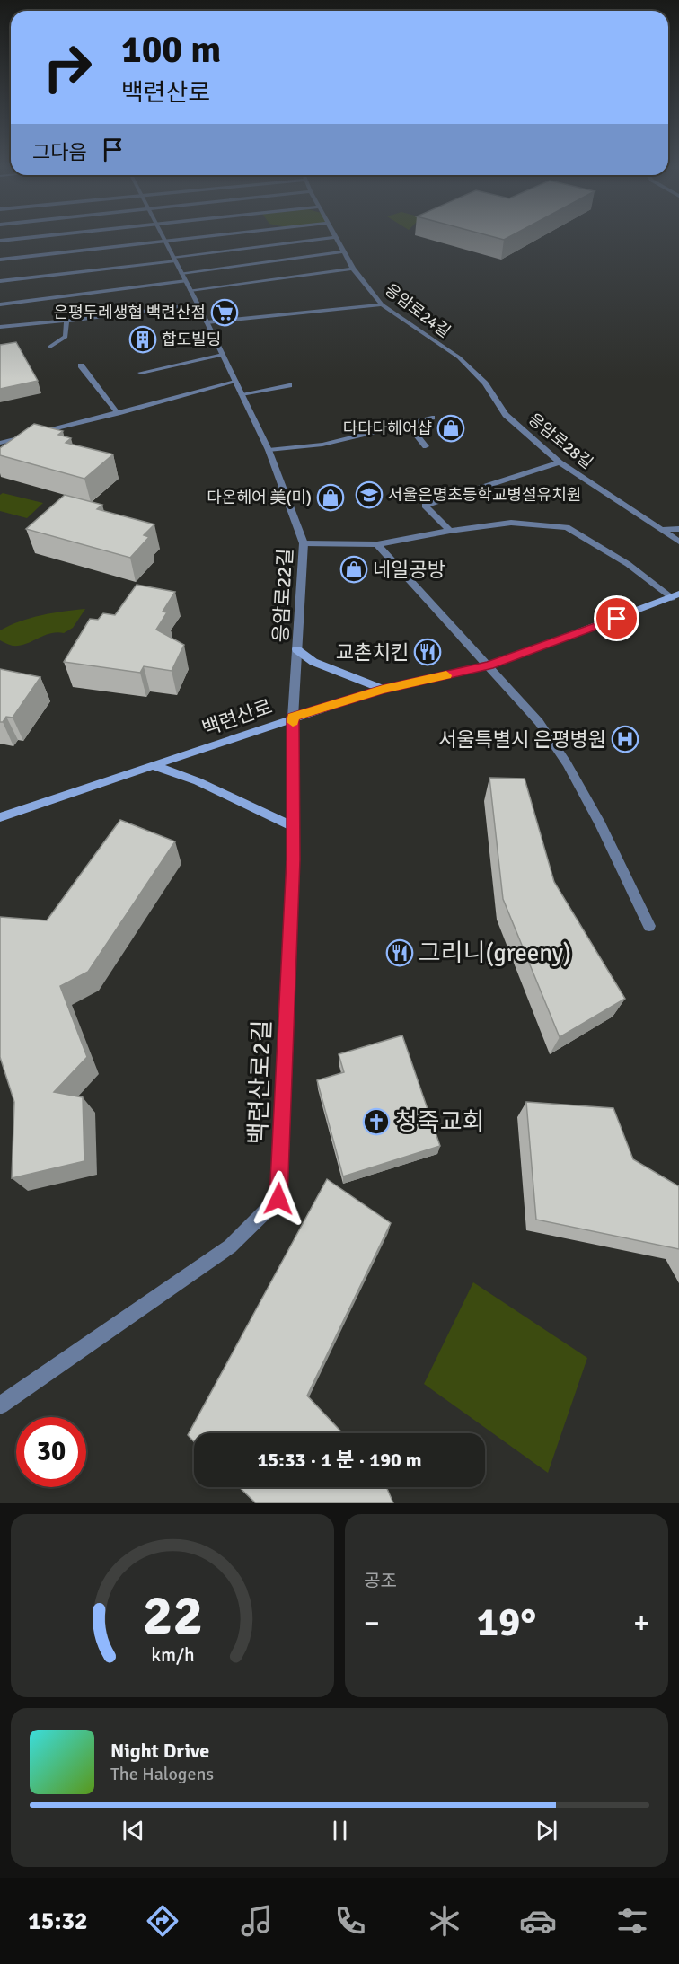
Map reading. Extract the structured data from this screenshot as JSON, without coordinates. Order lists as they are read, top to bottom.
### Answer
{
  "streets": {
    "main road": ["백련산로"],
    "street": [
      "응암로24길",
      "응암로28길",
      "응암로22길",
      "백련산로2길"
    ]
  },
  "crossings": [
    ["응암로24길", "응암로28길"],
    ["응암로22길", "백련산로"],
    ["응암로22길", "백련산로2길"],
    ["백련산로", "백련산로2길"]
  ],
  "places": {
    "supermarket": ["은평두레생협 백련산점"],
    "building": ["합도빌딩"],
    "shop": ["다다다헤어샵", "다온헤어 美(미)", "네일공방"],
    "school or university": ["서울은명초등학교병설유치원"],
    "restaurant": ["교촌치킨", "그리니(greeny)"],
    "hospital": ["서울특별시 은평병원"],
    "church": ["청죽교회"]
  },
  "page": {
    "turn": ["100 m", "백련산로"],
    "then": "그다음",
    "limit": "30",
    "trip": "15:33 · 1 분 · 190 m",
    "tile": "공조",
    "heat": ["−", "19°", "+"],
    "song": ["Night Drive", "The Halogens"],
    "tabs": "15:32",
    "gauge": ["22", "km/h"]
  }
}
